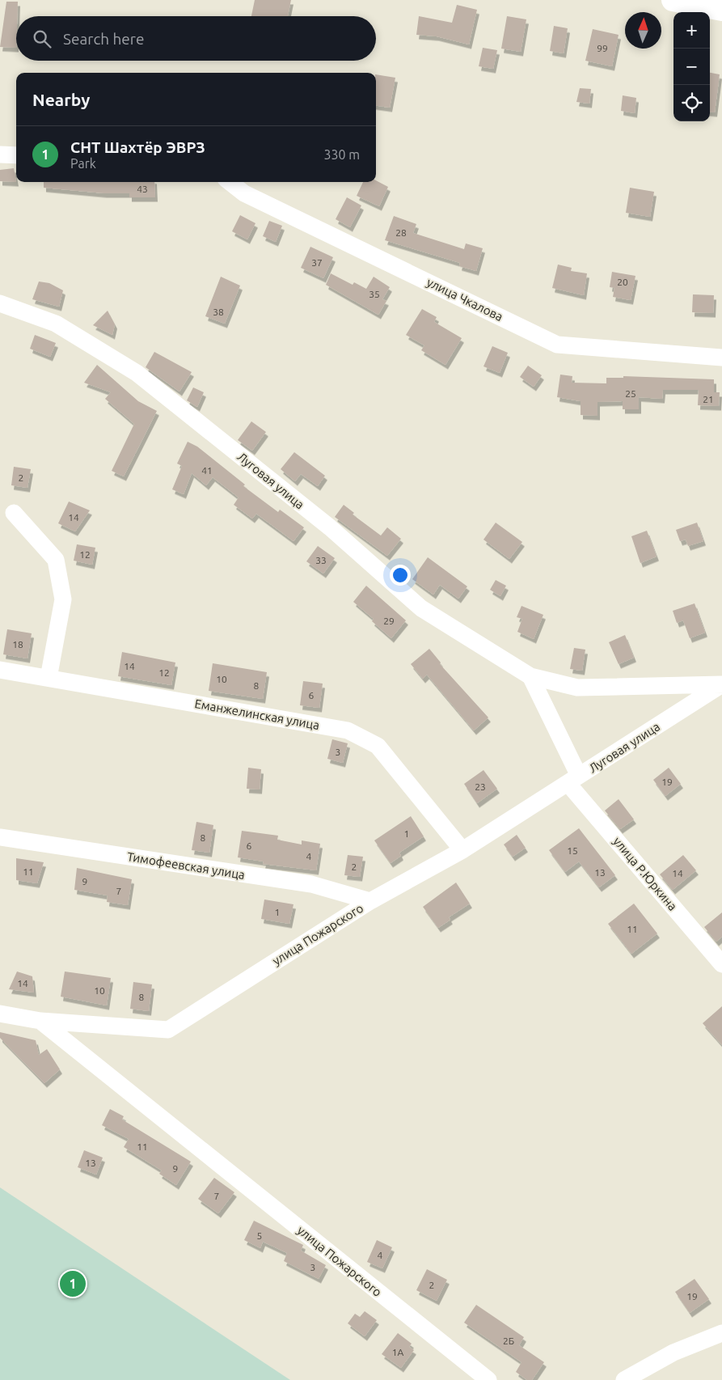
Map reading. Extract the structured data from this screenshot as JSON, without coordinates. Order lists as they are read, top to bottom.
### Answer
{
  "streets": {
    "street": [
      "улица Чкалова",
      "Луговая улица",
      "Еманжелинская улица",
      "Тимофеевская улица",
      "улица Р.Юркина",
      "улица Пожарского"
    ]
  },
  "crossings": [
    ["Луговая улица", "улица Р.Юркина"],
    ["Луговая улица", "улица Пожарского"],
    ["Еманжелинская улица", "улица Пожарского"],
    ["Тимофеевская улица", "улица Пожарского"],
    ["улица Р.Юркина", "улица Пожарского"]
  ],
  "house_numbers": [
    "99",
    "43",
    "28",
    "37",
    "20",
    "35",
    "38",
    "25",
    "21",
    "41",
    "2",
    "14",
    "12",
    "33",
    "29",
    "18",
    "14",
    "12",
    "10",
    "8",
    "6",
    "3",
    "19",
    "23",
    "1",
    "8",
    "6",
    "15",
    "4",
    "2",
    "11",
    "13",
    "14",
    "9",
    "7",
    "1",
    "11",
    "14",
    "10",
    "8",
    "11",
    "13",
    "9",
    "7",
    "5",
    "4",
    "3",
    "2",
    "19",
    "2Б",
    "1А"
  ],
  "north": "top",
  "page": {
    "map_buttons": ["+", "−"],
    "search": "Search here",
    "heading": "Nearby",
    "list": [
      {
        "mark": "1",
        "name": "СНТ Шахтёр ЭВРЗ",
        "note": "Park",
        "value": "330 m"
      }
    ],
    "pins": "1"
  }
}
